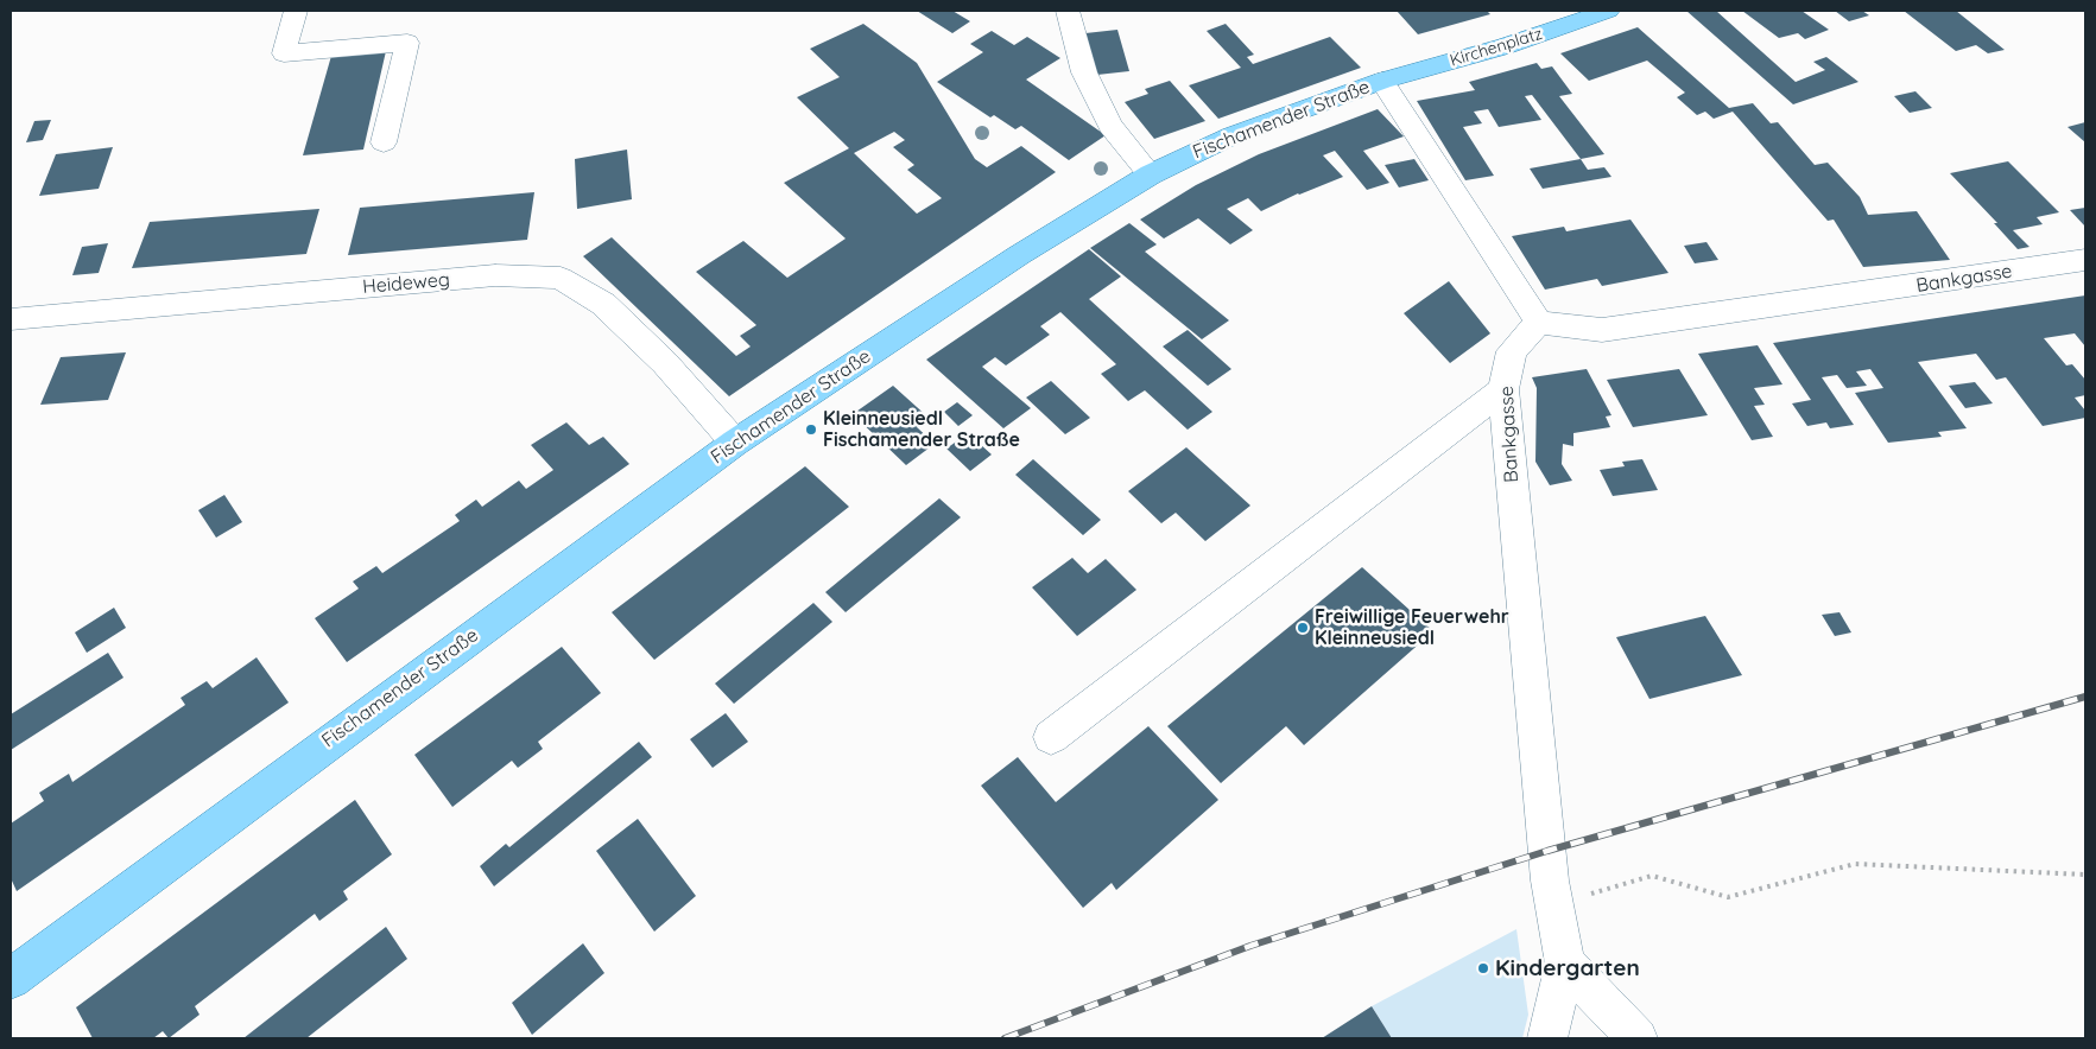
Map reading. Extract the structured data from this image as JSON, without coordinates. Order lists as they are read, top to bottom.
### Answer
{
  "streets": {
    "main road": ["Kirchenplatz", "Fischamender Straße"],
    "street": ["Bankgasse", "Heideweg"]
  },
  "crossings": [
    ["Kirchenplatz", "Fischamender Straße"],
    ["Fischamender Straße", "Bankgasse"],
    ["Fischamender Straße", "Heideweg"]
  ],
  "places": ["Kleinneusiedl Fischamender Straße", "Freiwillige Feuerwehr Kleinneusiedl", "Kindergarten"]
}
